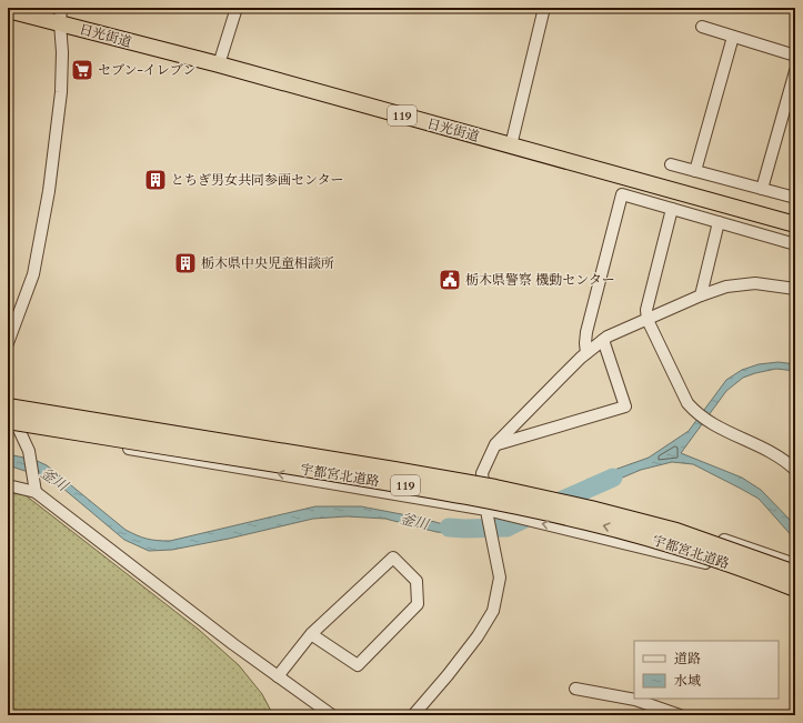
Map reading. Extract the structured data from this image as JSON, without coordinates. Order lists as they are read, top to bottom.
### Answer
{
  "streets": {
    "highway": ["日光街道", "119", "宇都宮北道路"]
  },
  "water": ["釜川"],
  "places": {
    "supermarket": ["セブン-イレブン"],
    "building": ["とちぎ男女共同参画センター", "栃木県中央児童相談所"],
    "public building": ["栃木県警察 機動センター"]
  },
  "legend": ["道路", "水域"]
}
